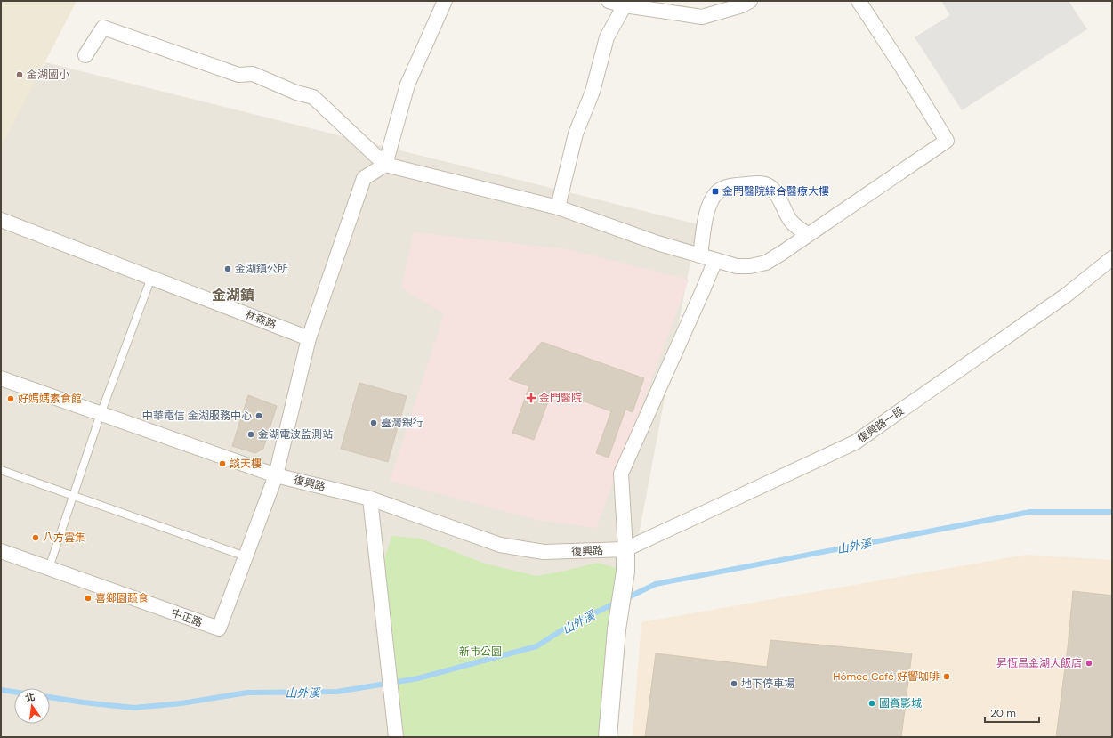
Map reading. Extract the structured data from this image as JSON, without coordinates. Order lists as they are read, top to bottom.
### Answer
{
  "streets": {
    "street": [
      "林森路",
      "復興路一段",
      "復興路",
      "中正路"
    ]
  },
  "crossings": [
    ["復興路一段", "復興路"],
    ["復興路", "中正路"]
  ],
  "districts": ["金湖鎮"],
  "water": ["山外溪"],
  "parks": ["新市公園"],
  "places": {
    "other": [
      "金湖國小",
      "金湖鎮公所",
      "好媽媽素食館",
      "中華電信 金湖服務中心",
      "臺灣銀行",
      "金湖電波監測站",
      "談天樓",
      "八方雲集",
      "喜鄉園蔬食",
      "昇恆昌金湖大飯店",
      "Hómee Café 好響咖啡",
      "地下停車場",
      "國賓影城"
    ],
    "transit": ["金門醫院綜合醫療大樓"],
    "health": ["金門醫院"]
  },
  "scale_bar": "20 m",
  "north": "top"
}
